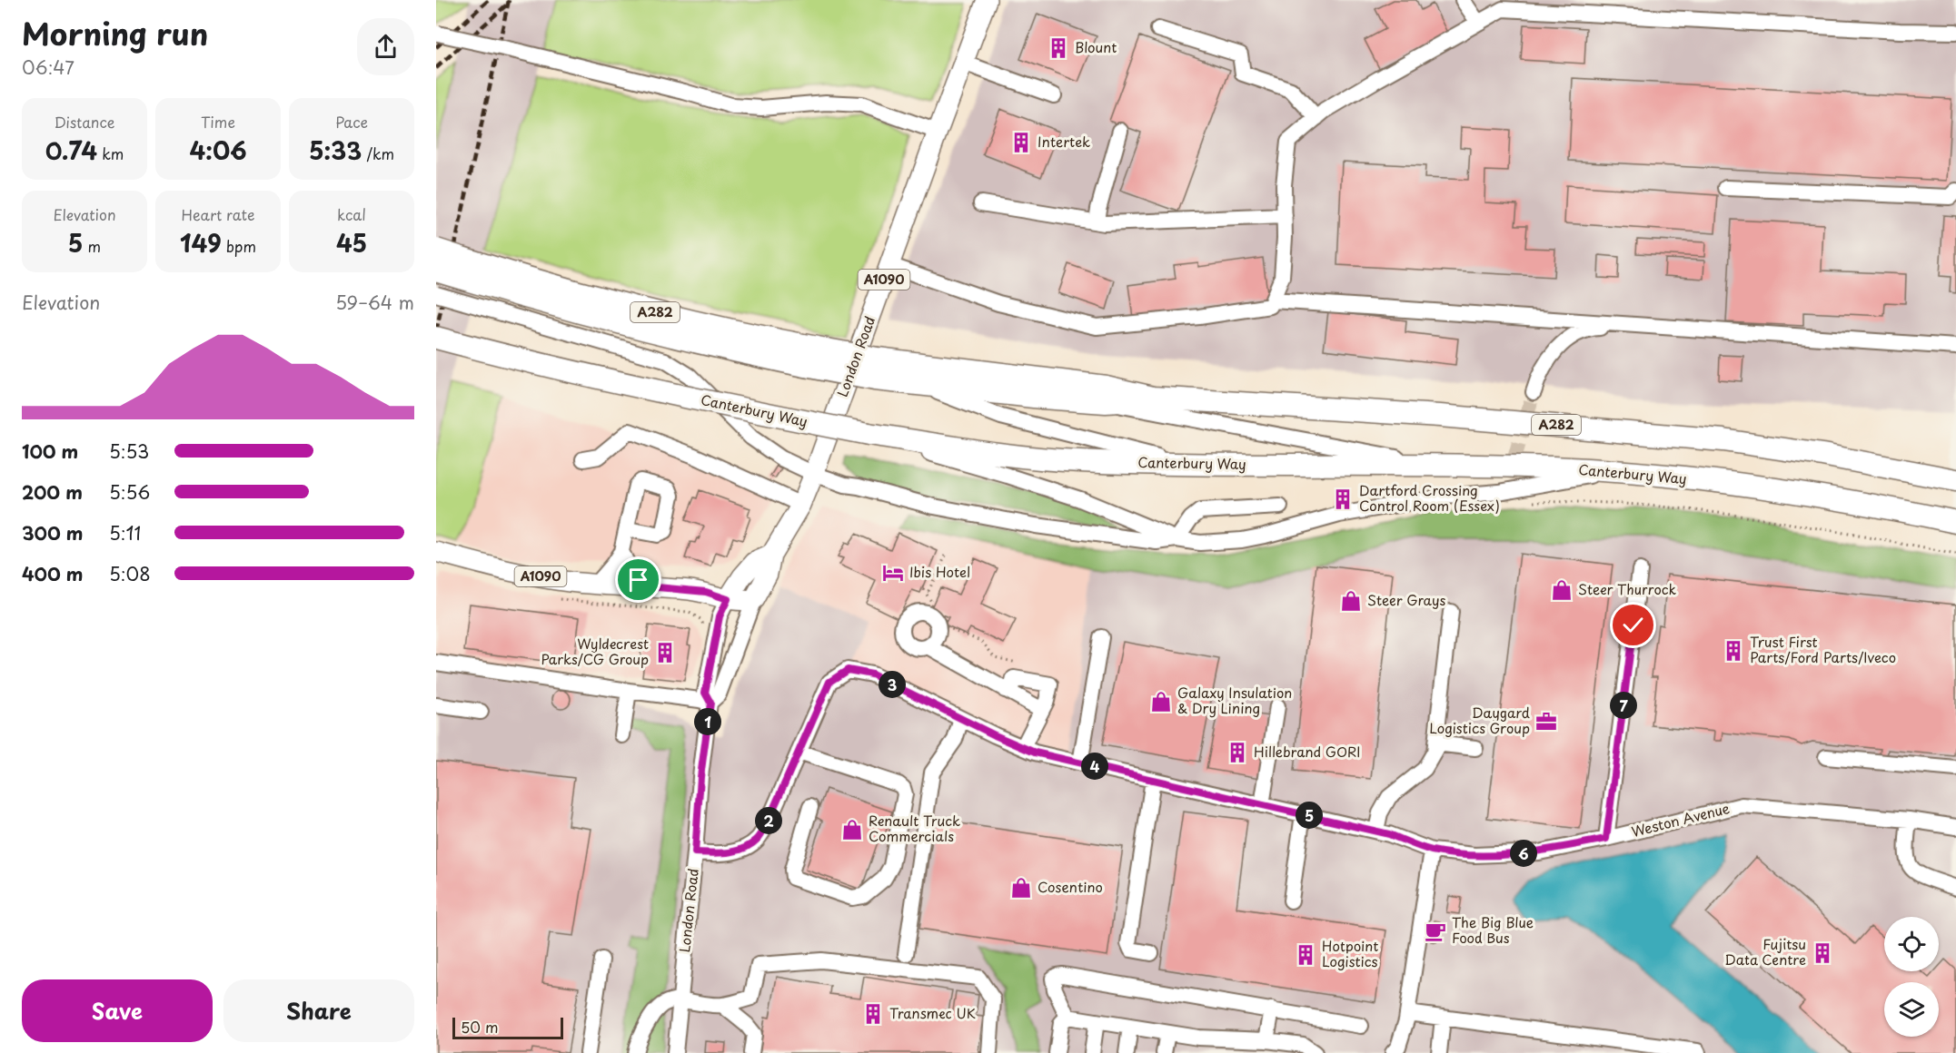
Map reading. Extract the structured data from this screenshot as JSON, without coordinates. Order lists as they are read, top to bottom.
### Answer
{
  "streets": {
    "highway": ["A282", "Canterbury Way"],
    "main road": ["A1090", "London Road"],
    "street": ["Weston Avenue"]
  },
  "crossings": [
    ["A1090", "London Road"],
    ["London Road", "Weston Avenue"]
  ],
  "places": {
    "building": [
      "Blount",
      "Intertek",
      "Dartford Crossing Control Room (Essex)",
      "Trust First Parts/Ford Parts/Iveco",
      "Wyldecrest Parks/CG Group",
      "Hillebrand GORI",
      "Fujitsu Data Centre",
      "Hotpoint Logistics",
      "Transmec UK"
    ],
    "hotel": ["Ibis Hotel"],
    "shop": [
      "Steer Thurrock",
      "Steer Grays",
      "Galaxy Insulation & Dry Lining",
      "Renault Truck Commercials",
      "Cosentino"
    ],
    "office": ["Daygard Logistics Group"],
    "cafe": ["The Big Blue Food Bus"]
  },
  "scale_bar": "50 m",
  "page": {
    "heading": ["Morning run", "06:47"],
    "stats": [
      ["Distance", "0.74 km"],
      ["Time", "4:06"],
      ["Pace", "5:33 /km"],
      ["Elevation", "5 m"],
      ["Heart rate", "149 bpm"],
      ["kcal", "45"]
    ],
    "chart": ["Elevation", "59–64 m"],
    "list": [
      {
        "name": "100 m",
        "note": "5:53"
      },
      {
        "name": "200 m",
        "note": "5:56"
      },
      {
        "name": "300 m",
        "note": "5:11"
      },
      {
        "name": "400 m",
        "note": "5:08"
      }
    ],
    "pins": [
      "3",
      "7",
      "1",
      "4",
      "5",
      "2",
      "6"
    ],
    "buttons": ["Save", "Share"],
    "scale": "50 m"
  }
}
